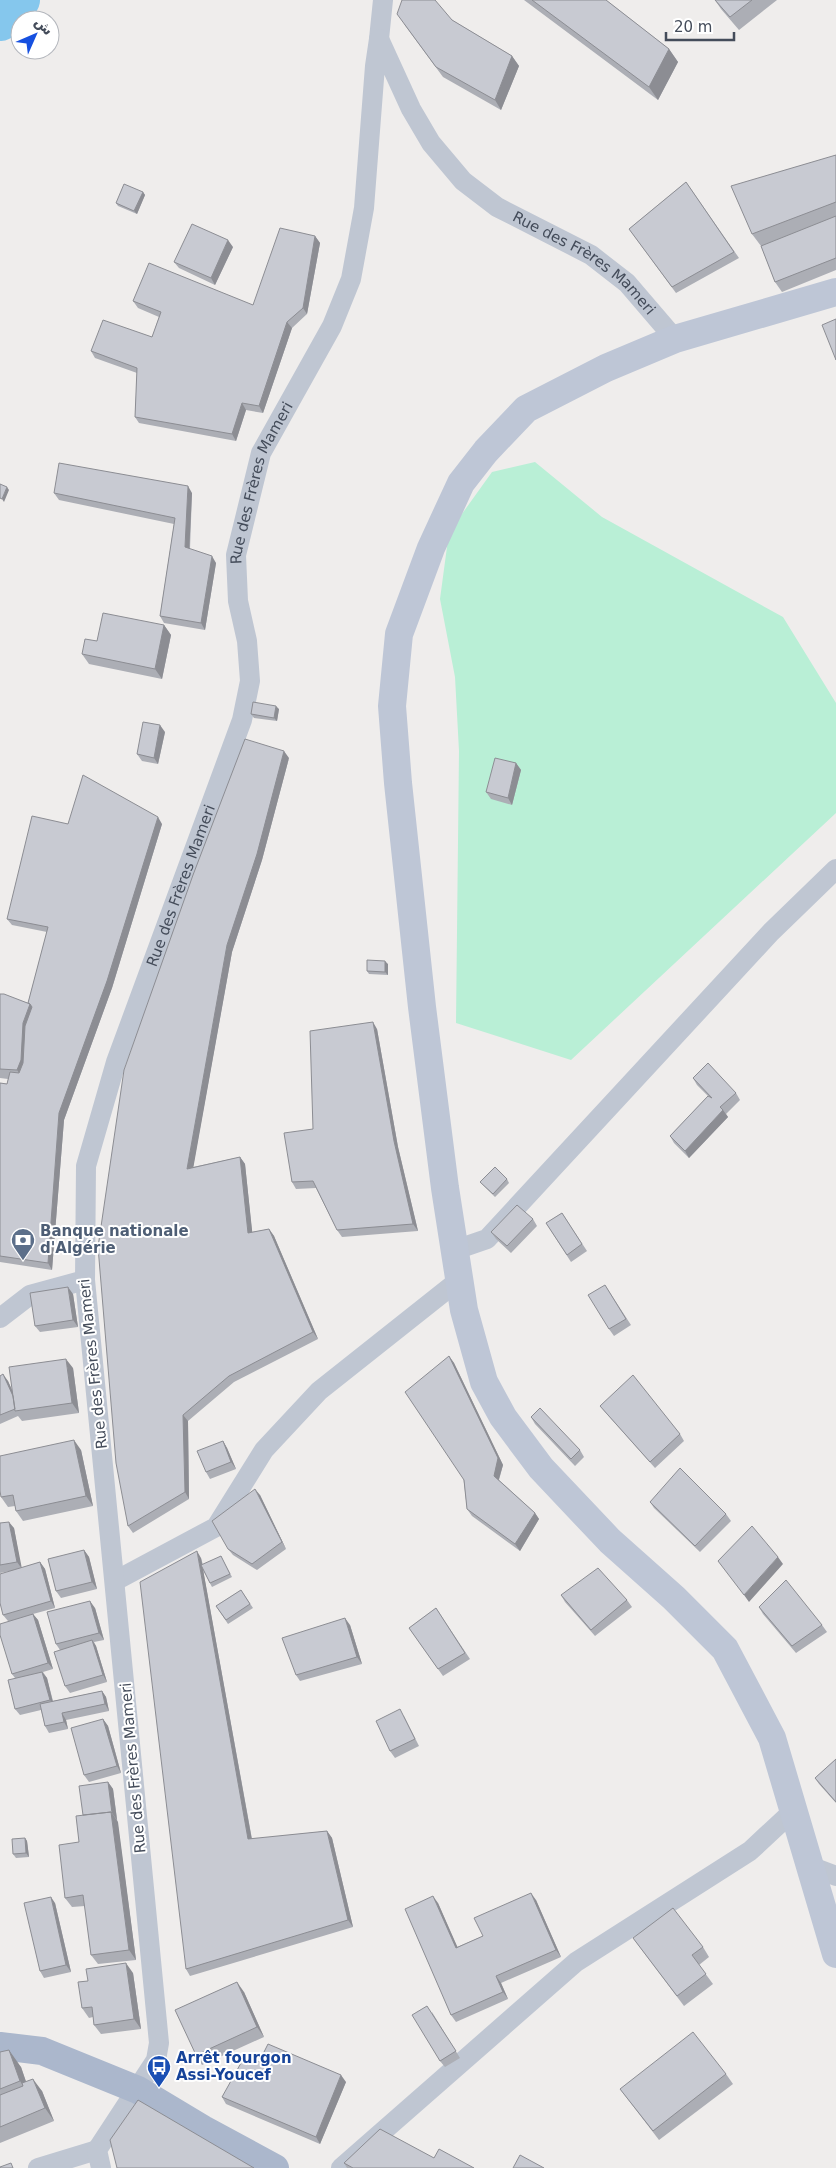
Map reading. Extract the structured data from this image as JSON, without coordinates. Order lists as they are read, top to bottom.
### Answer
{
  "streets": {
    "street": ["Rue des Frères Mameri"]
  },
  "places": {
    "bank": ["Banque nationale d'Algérie"],
    "bus stop": ["Arrêt fourgon Assi-Youcef"]
  },
  "scale_bar": "20 m",
  "north": "top right"
}
